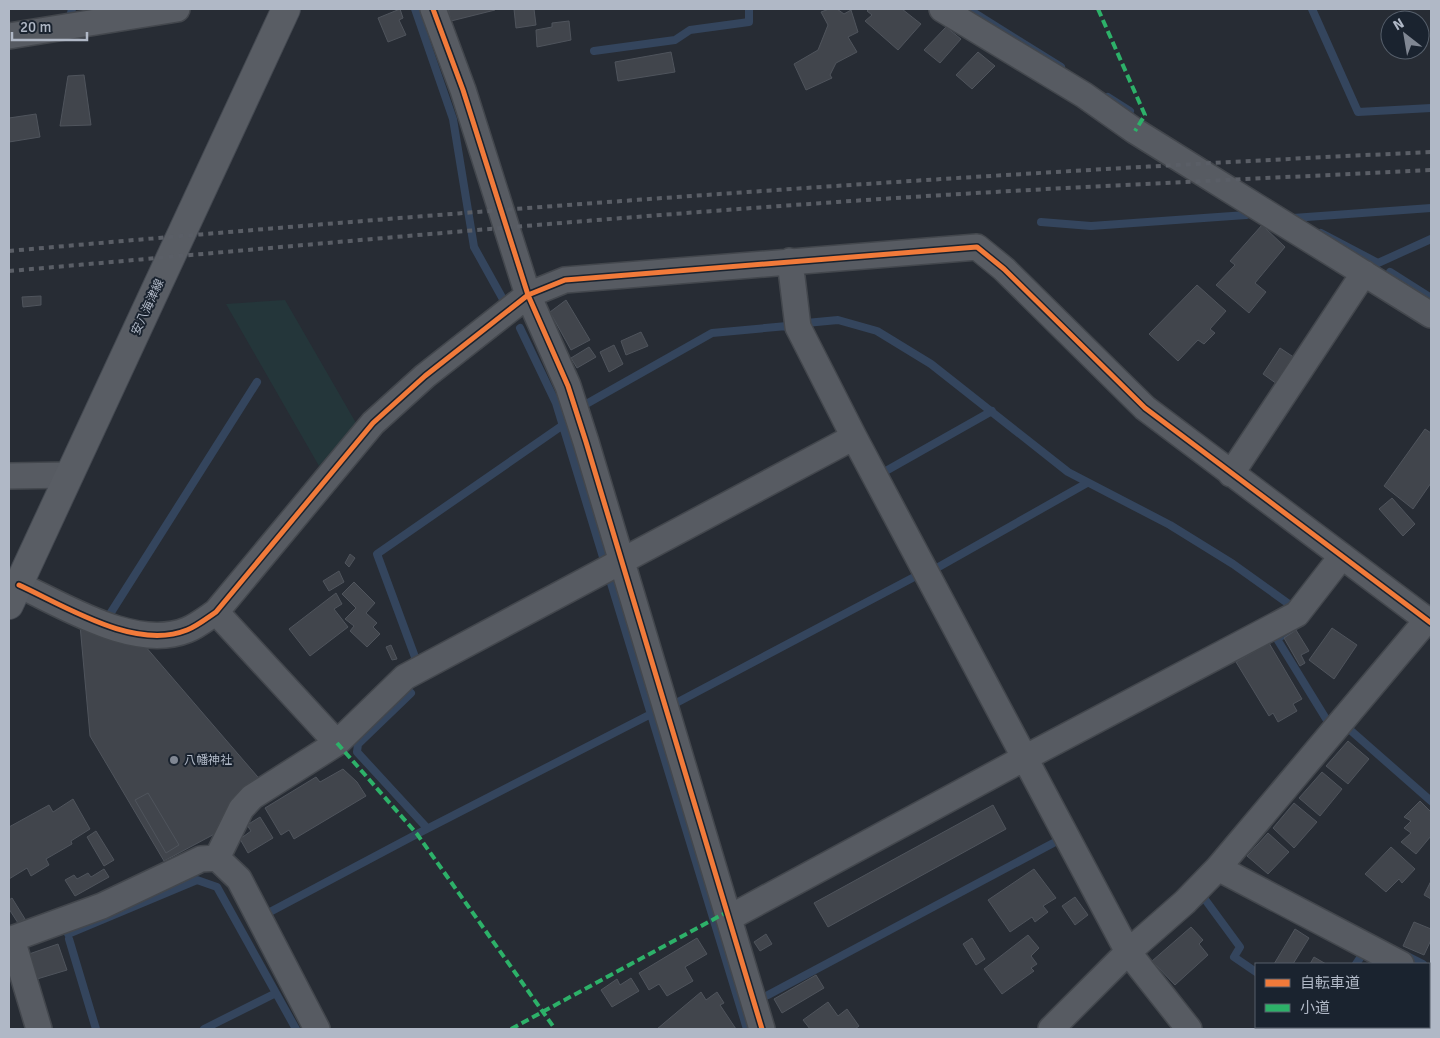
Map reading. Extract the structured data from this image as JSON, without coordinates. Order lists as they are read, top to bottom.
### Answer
{
  "streets": {
    "main road": ["安八海津線"]
  },
  "places": ["八幡神社"],
  "legend": ["自転車道", "小道"],
  "scale_bar": "20 m",
  "north": "top left"
}
